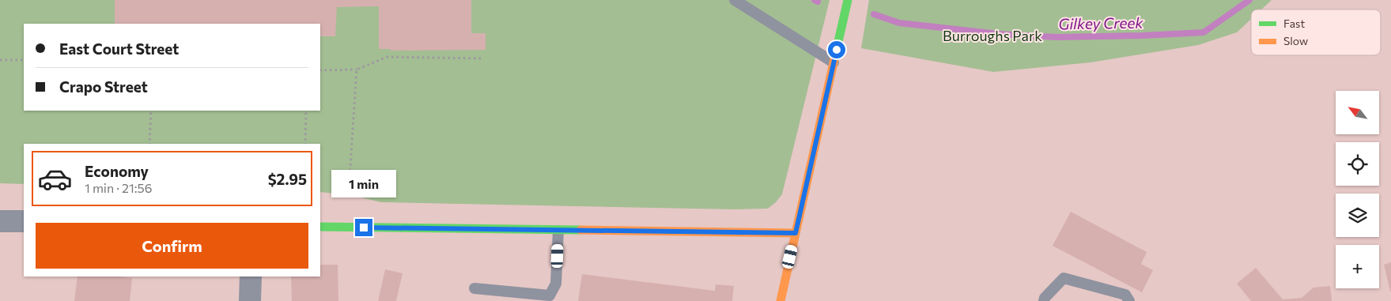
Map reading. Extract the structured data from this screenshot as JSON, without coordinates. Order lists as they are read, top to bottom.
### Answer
{
  "water": ["Gilkey Creek"],
  "parks": ["Burroughs Park"],
  "legend": ["Fast", "Slow"],
  "north": "top left",
  "page": {
    "banner": ["East Court Street", "Crapo Street"],
    "map_buttons": "+",
    "list": [
      {
        "name": "Economy",
        "note": "1 min · 21:56",
        "value": "$2.95"
      }
    ],
    "bubble": "1 min",
    "buttons": "Confirm"
  }
}
